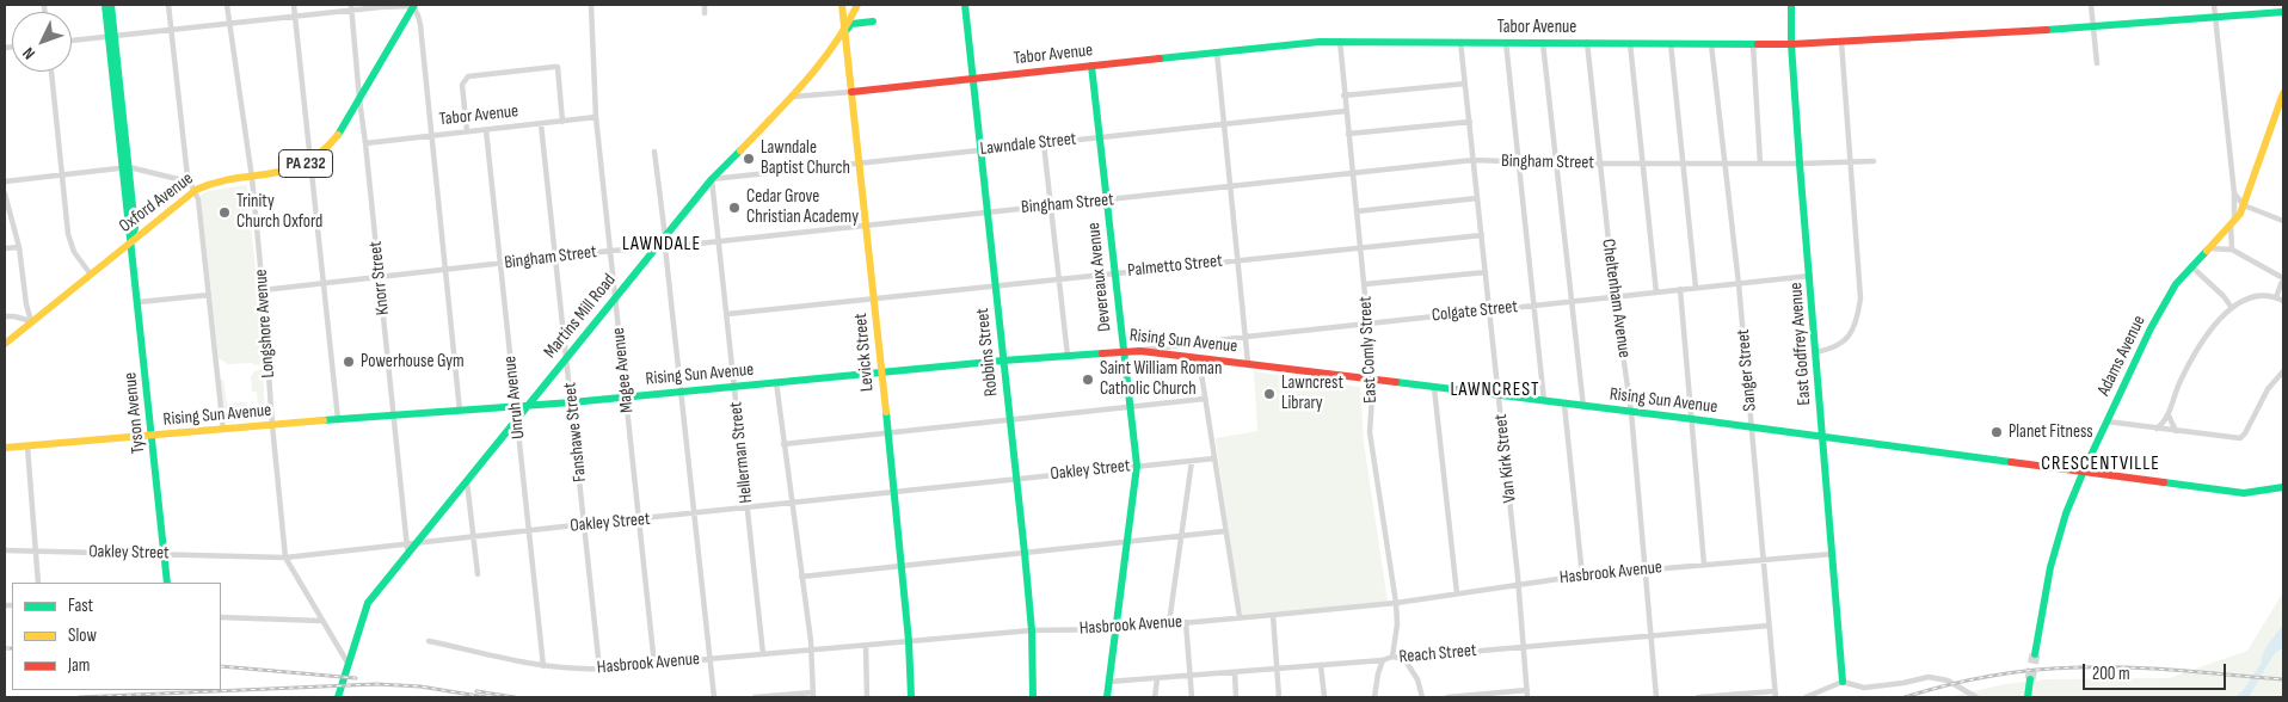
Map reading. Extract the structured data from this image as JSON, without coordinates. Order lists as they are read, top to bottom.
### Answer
{
  "streets": {
    "main road": [
      "Tabor Avenue",
      "PA 232",
      "Oxford Avenue",
      "Devereaux Avenue",
      "Martins Mill Road",
      "Rising Sun Avenue",
      "East Godfrey Avenue",
      "Levick Street",
      "Robbins Street",
      "Adams Avenue",
      "Tyson Avenue"
    ],
    "street": [
      "Lawndale Street",
      "Bingham Street",
      "Palmetto Street",
      "Knorr Street",
      "Cheltenham Avenue",
      "Colgate Street",
      "Longshore Avenue",
      "East Comly Street",
      "Magee Avenue",
      "Sanger Street",
      "Unruh Avenue",
      "Fanshawe Street",
      "Hellerman Street",
      "Van Kirk Street",
      "Oakley Street",
      "Hasbrook Avenue",
      "Reach Street"
    ]
  },
  "crossings": [
    ["Tabor Avenue", "Devereaux Avenue"],
    ["Tabor Avenue", "Knorr Street"],
    ["Tabor Avenue", "Cheltenham Avenue"],
    ["Tabor Avenue", "Martins Mill Road"],
    ["Tabor Avenue", "East Godfrey Avenue"],
    ["Tabor Avenue", "East Comly Street"],
    ["Tabor Avenue", "Levick Street"],
    ["Tabor Avenue", "Robbins Street"],
    ["Tabor Avenue", "Magee Avenue"],
    ["Tabor Avenue", "Sanger Street"],
    ["Tabor Avenue", "Unruh Avenue"],
    ["Tabor Avenue", "Fanshawe Street"],
    ["Tabor Avenue", "Van Kirk Street"],
    ["Lawndale Street", "Devereaux Avenue"],
    ["Lawndale Street", "Martins Mill Road"],
    ["Lawndale Street", "East Comly Street"],
    ["Lawndale Street", "Levick Street"],
    ["Lawndale Street", "Robbins Street"],
    ["Lawndale Street", "Hellerman Street"],
    ["Bingham Street", "Devereaux Avenue"],
    ["Bingham Street", "Knorr Street"],
    ["Bingham Street", "Cheltenham Avenue"],
    ["Bingham Street", "Martins Mill Road"],
    ["Bingham Street", "Longshore Avenue"],
    ["Bingham Street", "East Godfrey Avenue"],
    ["Bingham Street", "East Comly Street"],
    ["Bingham Street", "Levick Street"],
    ["Bingham Street", "Robbins Street"],
    ["Bingham Street", "Magee Avenue"],
    ["Bingham Street", "Sanger Street"],
    ["Bingham Street", "Unruh Avenue"],
    ["Bingham Street", "Fanshawe Street"],
    ["Bingham Street", "Hellerman Street"],
    ["Bingham Street", "Van Kirk Street"],
    ["Oxford Avenue", "Knorr Street"],
    ["Oxford Avenue", "Longshore Avenue"],
    ["Oxford Avenue", "Tyson Avenue"],
    ["Palmetto Street", "Devereaux Avenue"],
    ["Palmetto Street", "East Comly Street"],
    ["Palmetto Street", "Levick Street"],
    ["Palmetto Street", "Robbins Street"],
    ["Palmetto Street", "Hellerman Street"],
    ["Palmetto Street", "Van Kirk Street"],
    ["Devereaux Avenue", "Rising Sun Avenue"],
    ["Devereaux Avenue", "Oakley Street"],
    ["Devereaux Avenue", "Hasbrook Avenue"],
    ["Devereaux Avenue", "Reach Street"],
    ["Knorr Street", "Martins Mill Road"],
    ["Knorr Street", "Rising Sun Avenue"],
    ["Knorr Street", "Oakley Street"],
    ["Cheltenham Avenue", "Colgate Street"],
    ["Cheltenham Avenue", "Rising Sun Avenue"],
    ["Cheltenham Avenue", "Hasbrook Avenue"],
    ["Cheltenham Avenue", "Reach Street"],
    ["Colgate Street", "Rising Sun Avenue"],
    ["Colgate Street", "East Godfrey Avenue"],
    ["Colgate Street", "East Comly Street"],
    ["Colgate Street", "Sanger Street"],
    ["Colgate Street", "Van Kirk Street"],
    ["Martins Mill Road", "Longshore Avenue"],
    ["Martins Mill Road", "Rising Sun Avenue"],
    ["Martins Mill Road", "Levick Street"],
    ["Martins Mill Road", "Magee Avenue"],
    ["Martins Mill Road", "Unruh Avenue"],
    ["Martins Mill Road", "Fanshawe Street"],
    ["Martins Mill Road", "Hellerman Street"],
    ["Martins Mill Road", "Oakley Street"],
    ["Longshore Avenue", "Rising Sun Avenue"],
    ["Longshore Avenue", "Oakley Street"],
    ["Rising Sun Avenue", "East Godfrey Avenue"],
    ["Rising Sun Avenue", "East Comly Street"],
    ["Rising Sun Avenue", "Levick Street"],
    ["Rising Sun Avenue", "Robbins Street"],
    ["Rising Sun Avenue", "Adams Avenue"],
    ["Rising Sun Avenue", "Magee Avenue"],
    ["Rising Sun Avenue", "Sanger Street"],
    ["Rising Sun Avenue", "Unruh Avenue"],
    ["Rising Sun Avenue", "Tyson Avenue"],
    ["Rising Sun Avenue", "Fanshawe Street"],
    ["Rising Sun Avenue", "Hellerman Street"],
    ["Rising Sun Avenue", "Van Kirk Street"],
    ["East Godfrey Avenue", "Hasbrook Avenue"],
    ["East Comly Street", "Hasbrook Avenue"],
    ["East Comly Street", "Reach Street"],
    ["Levick Street", "Oakley Street"],
    ["Levick Street", "Hasbrook Avenue"],
    ["Robbins Street", "Oakley Street"],
    ["Robbins Street", "Hasbrook Avenue"],
    ["Magee Avenue", "Oakley Street"],
    ["Magee Avenue", "Hasbrook Avenue"],
    ["Sanger Street", "Hasbrook Avenue"],
    ["Sanger Street", "Reach Street"],
    ["Unruh Avenue", "Oakley Street"],
    ["Unruh Avenue", "Hasbrook Avenue"],
    ["Tyson Avenue", "Oakley Street"],
    ["Fanshawe Street", "Oakley Street"],
    ["Fanshawe Street", "Hasbrook Avenue"],
    ["Hellerman Street", "Oakley Street"],
    ["Hellerman Street", "Hasbrook Avenue"],
    ["Van Kirk Street", "Hasbrook Avenue"],
    ["Van Kirk Street", "Reach Street"]
  ],
  "districts": ["LAWNDALE", "LAWNCREST", "CRESCENTVILLE"],
  "places": [
    "Lawndale Baptist Church",
    "Cedar Grove Christian Academy",
    "Trinity Church Oxford",
    "Powerhouse Gym",
    "Saint William Roman Catholic Church",
    "Lawncrest Library",
    "Planet Fitness"
  ],
  "legend": ["Fast", "Slow", "Jam"],
  "scale_bar": "200 m",
  "north": "bottom left"
}
